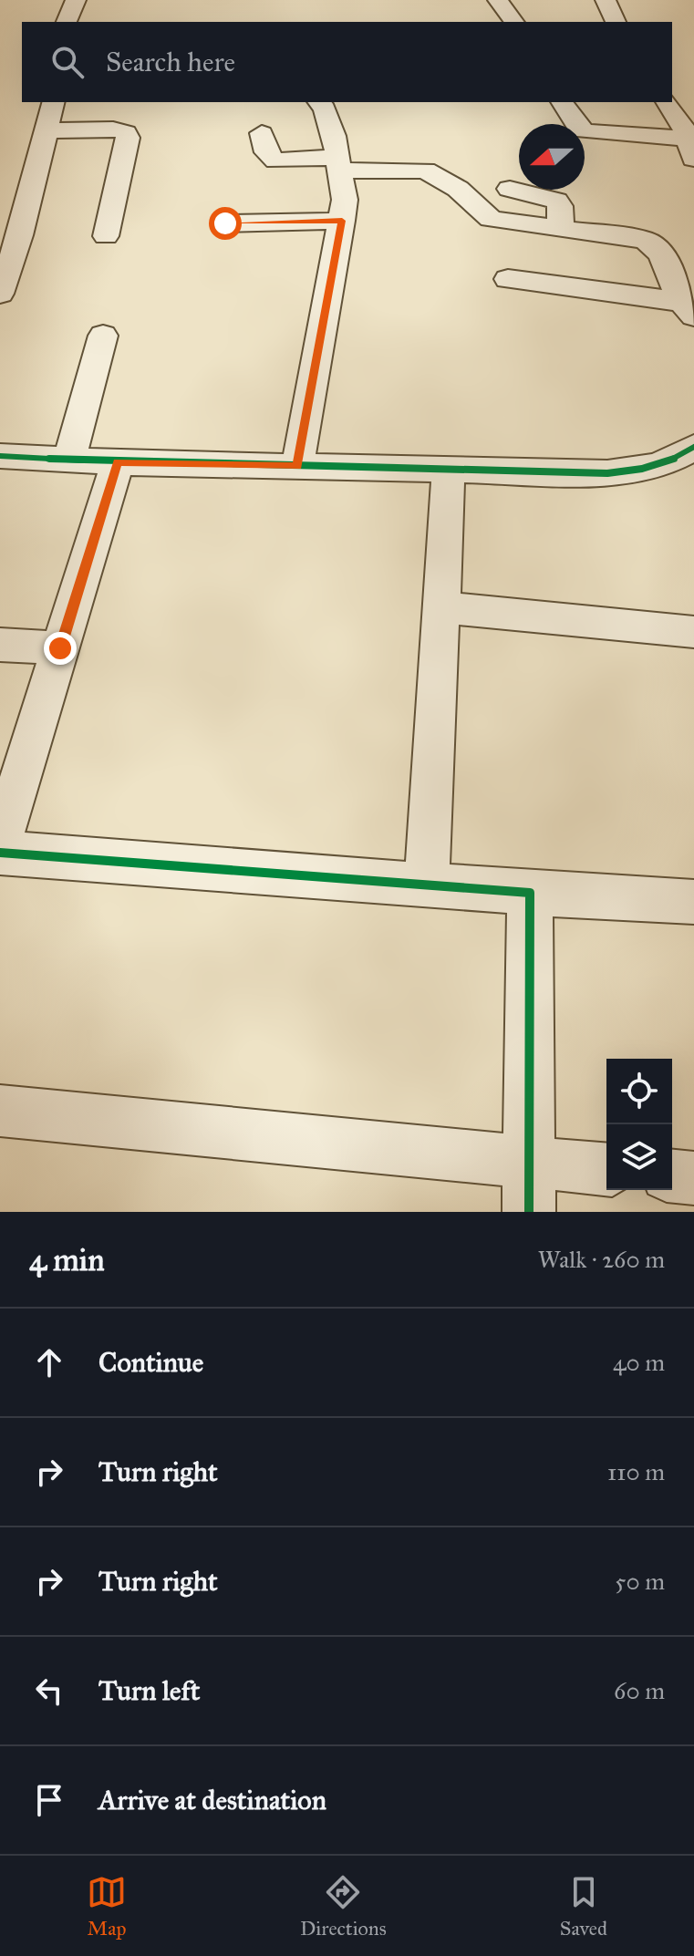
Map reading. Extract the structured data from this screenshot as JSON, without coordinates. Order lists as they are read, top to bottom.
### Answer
{
  "north": "left",
  "page": {
    "search": "Search here",
    "heading": ["4 min", "Walk · 260 m"],
    "list": [
      ["Continue", "40 m"],
      ["Turn right", "110 m"],
      ["Turn right", "50 m"],
      ["Turn left", "60 m"],
      "Arrive at destination"
    ],
    "nav": ["Map", "Directions", "Saved"]
  }
}
